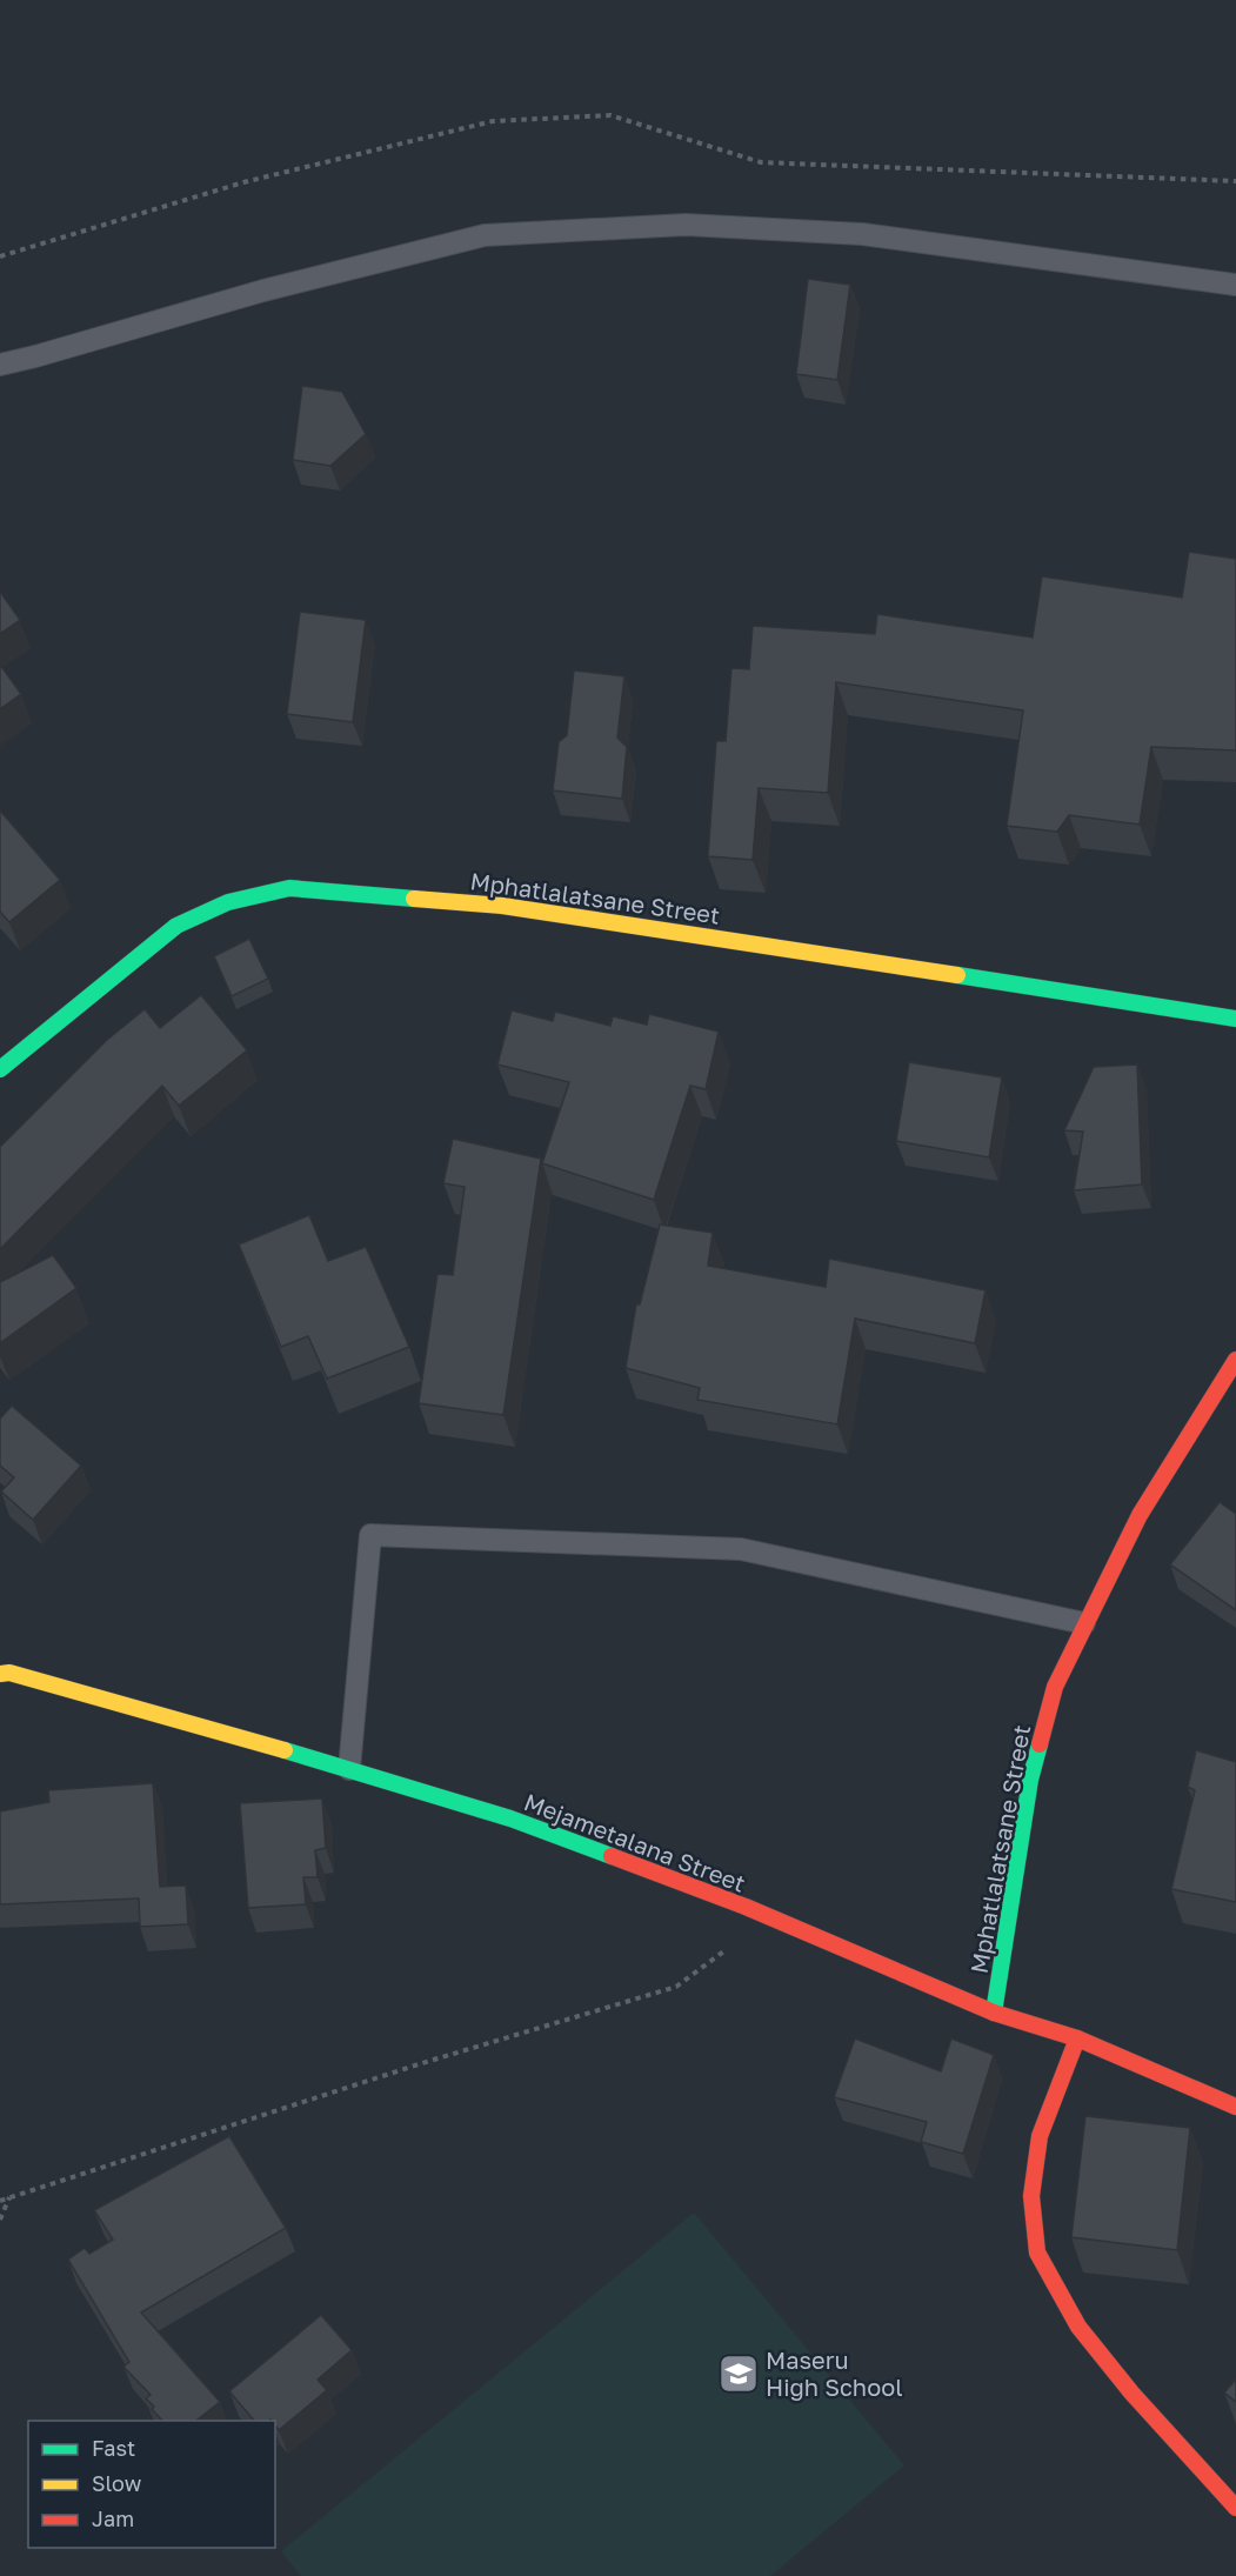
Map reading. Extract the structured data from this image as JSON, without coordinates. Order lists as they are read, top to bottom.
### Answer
{
  "streets": {
    "street": ["Mphatlalatsane Street", "Mejametalana Street"]
  },
  "crossings": [
    ["Mphatlalatsane Street", "Mejametalana Street"]
  ],
  "places": {
    "school or university": ["Maseru High School"]
  },
  "legend": ["Fast", "Slow", "Jam"]
}
